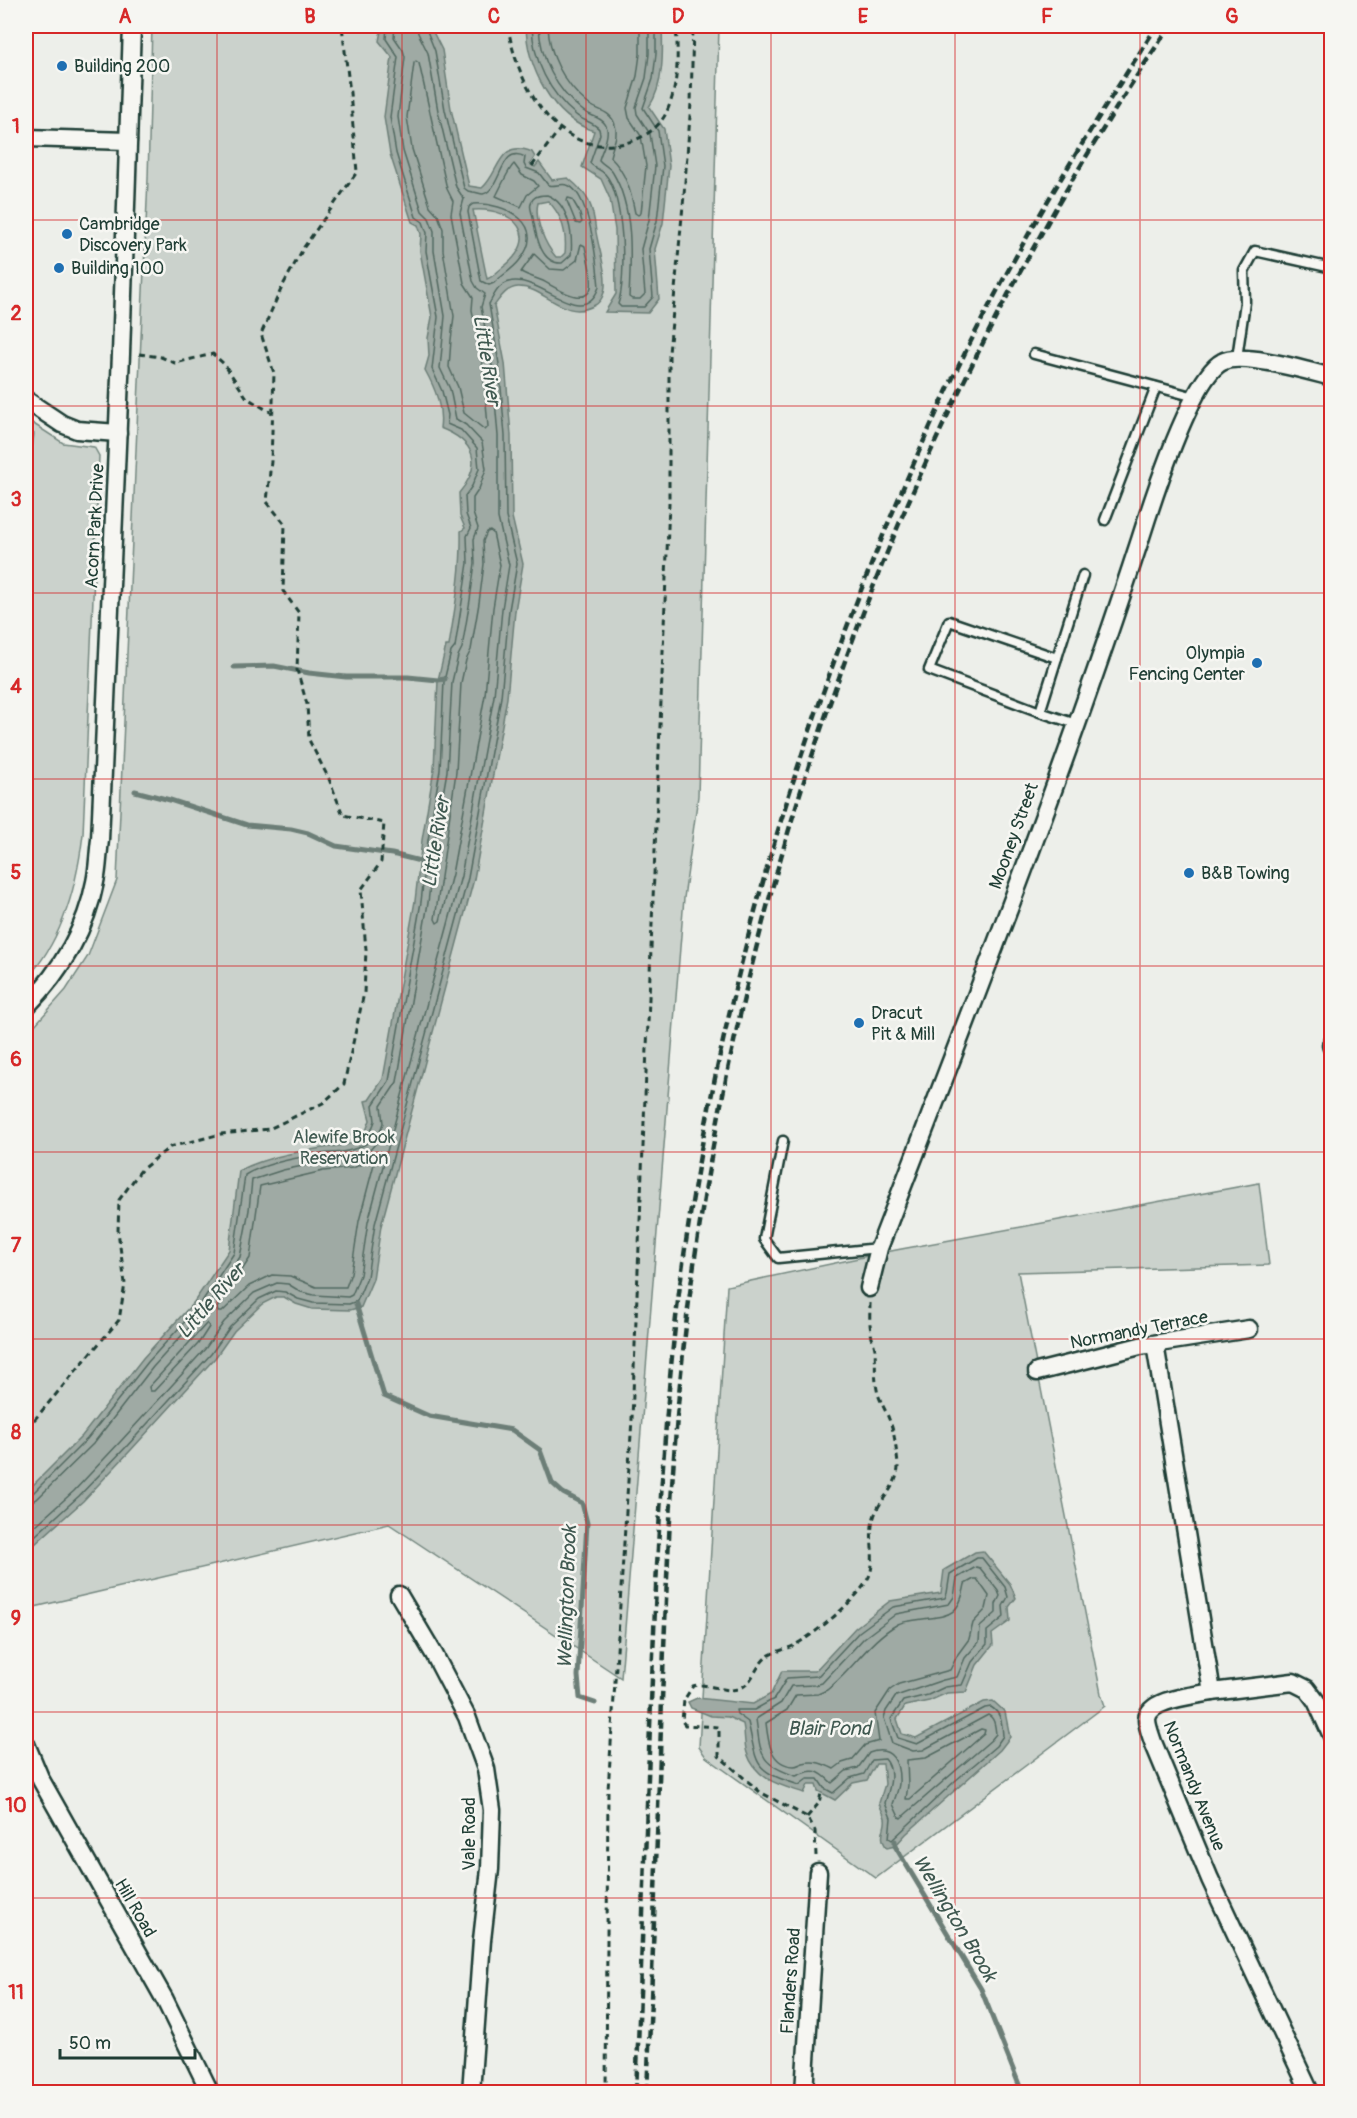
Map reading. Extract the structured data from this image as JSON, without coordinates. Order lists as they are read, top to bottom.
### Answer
{
  "streets": {
    "street": [
      "Acorn Park Drive",
      "Mooney Street",
      "Normandy Terrace",
      "Normandy Avenue",
      "Vale Road",
      "Hill Road",
      "Flanders Road"
    ]
  },
  "water": ["Little River", "Wellington Brook", "Blair Pond"],
  "parks": ["Alewife Brook Reservation"],
  "places": [
    "Building 200",
    "Cambridge Discovery Park",
    "Building 100",
    "Olympia Fencing Center",
    "B&B Towing",
    "Dracut Pit & Mill"
  ],
  "scale_bar": "50 m",
  "grid": {
    "columns": [
      "A",
      "B",
      "C",
      "D",
      "E",
      "F",
      "G"
    ],
    "rows": [
      "1",
      "2",
      "3",
      "4",
      "5",
      "6",
      "7",
      "8",
      "9",
      "10",
      "11"
    ]
  }
}
